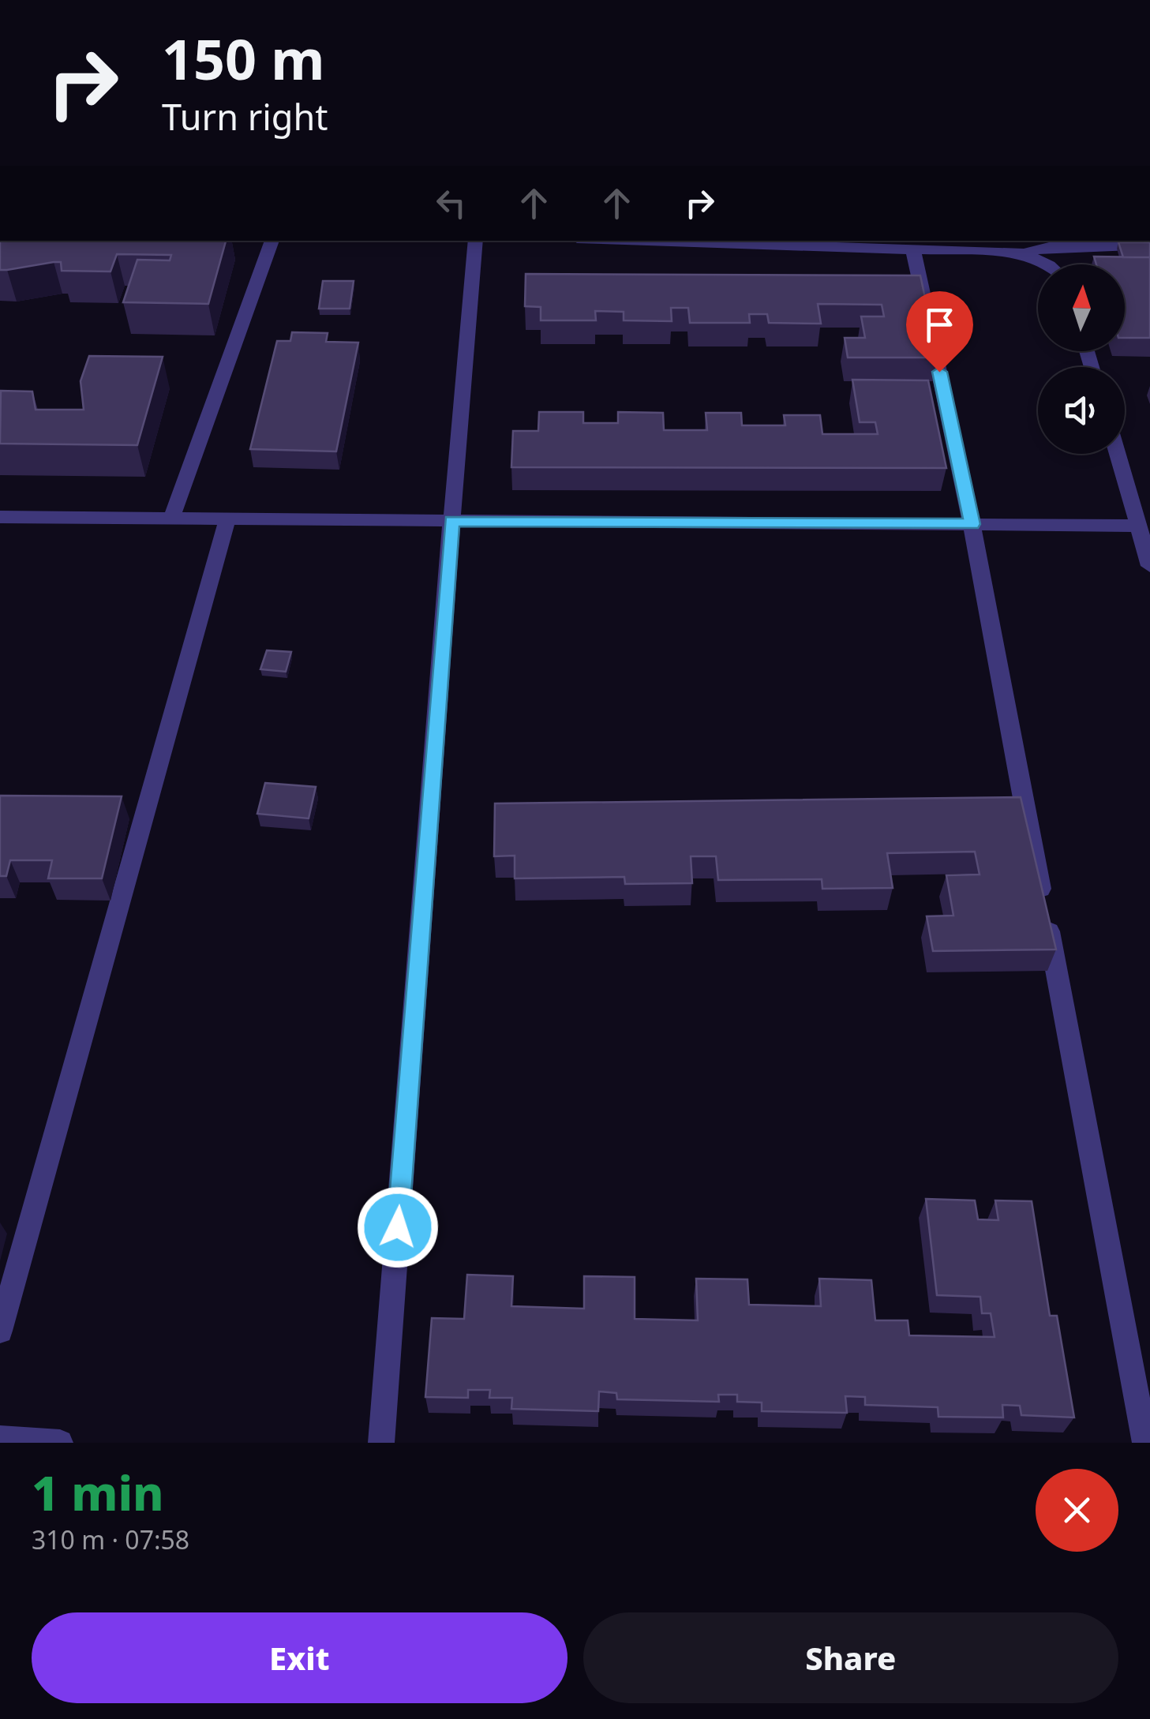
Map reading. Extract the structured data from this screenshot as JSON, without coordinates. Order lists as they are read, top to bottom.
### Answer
{
  "north": "top",
  "page": {
    "turn": ["150 m", "Turn right"],
    "heading": ["1 min", "310 m · 07:58"],
    "buttons": ["Exit", "Share"]
  }
}
